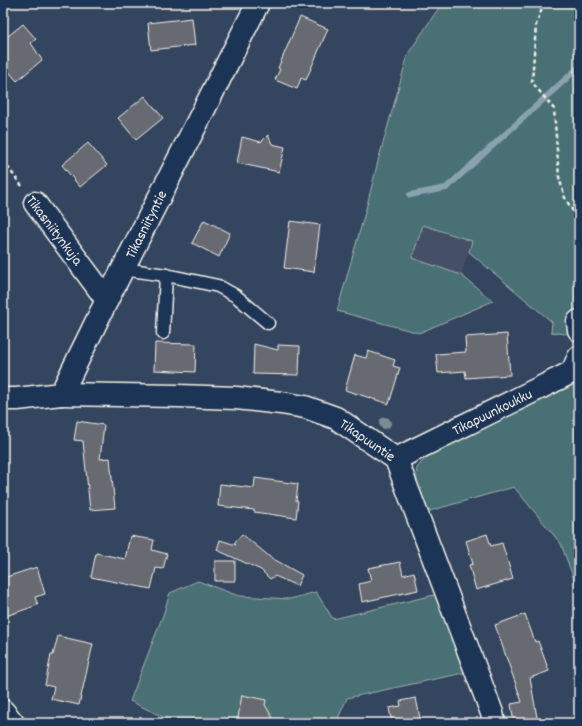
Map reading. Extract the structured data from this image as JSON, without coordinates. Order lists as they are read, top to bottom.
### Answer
{
  "streets": {
    "street": [
      "Tikasniityntie",
      "Tikasniitynkuja",
      "Tikapuunkoukku",
      "Tikapuuntie"
    ]
  },
  "crossings": [
    ["Tikasniityntie", "Tikasniitynkuja"],
    ["Tikasniityntie", "Tikapuuntie"],
    ["Tikapuunkoukku", "Tikapuuntie"]
  ]
}
